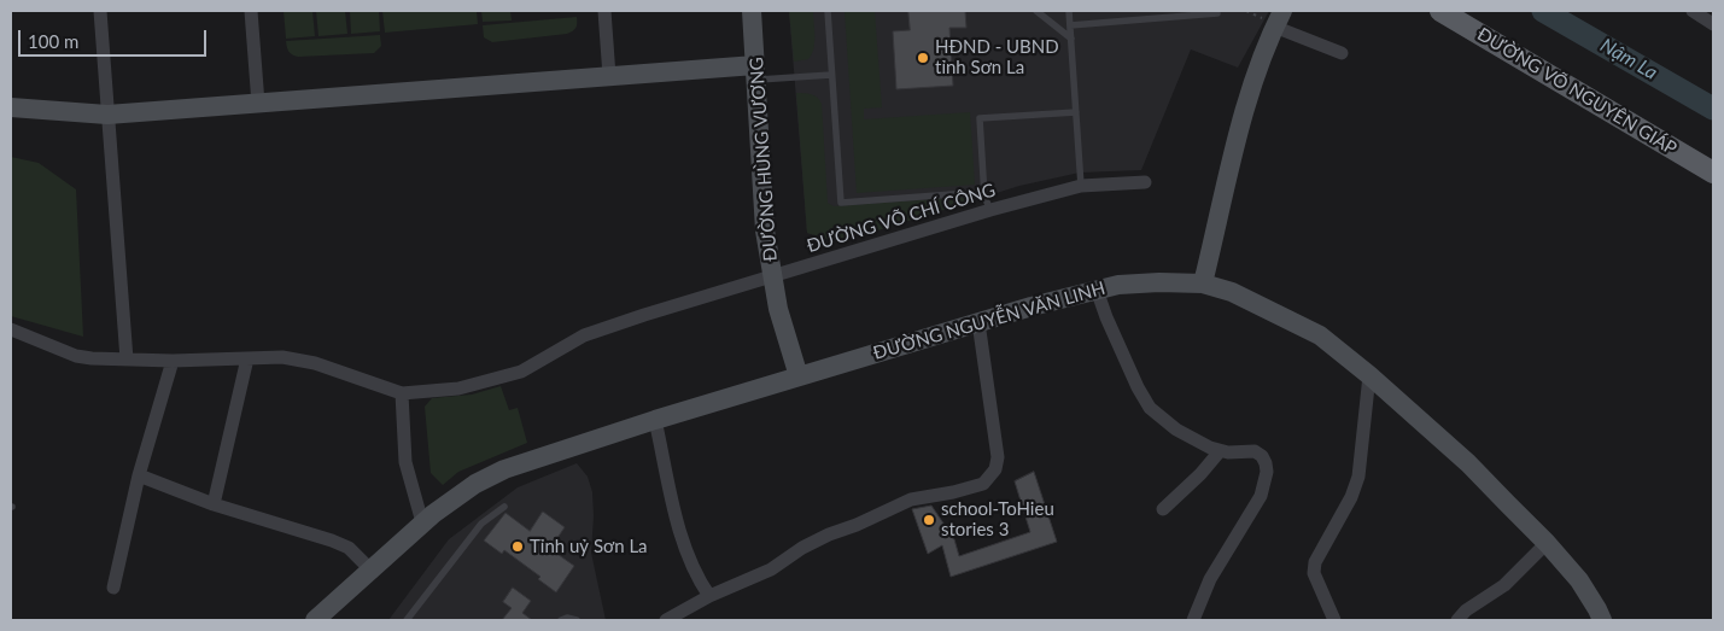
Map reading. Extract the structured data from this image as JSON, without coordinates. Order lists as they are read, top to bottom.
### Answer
{
  "streets": {
    "main road": ["ĐƯỜNG VÕ NGUYÊN GIÁP"],
    "street": ["ĐƯỜNG HÙNG VƯƠNG", "ĐƯỜNG VÕ CHÍ CÔNG", "ĐƯỜNG NGUYỄN VĂN LINH"]
  },
  "crossings": [
    ["ĐƯỜNG HÙNG VƯƠNG", "ĐƯỜNG VÕ CHÍ CÔNG"],
    ["ĐƯỜNG HÙNG VƯƠNG", "ĐƯỜNG NGUYỄN VĂN LINH"]
  ],
  "water": ["Nậm La"],
  "places": ["HĐND - UBND tỉnh Sơn La", "school-ToHieu stories 3", "Tỉnh uỷ Sơn La"],
  "scale_bar": "100 m"
}
